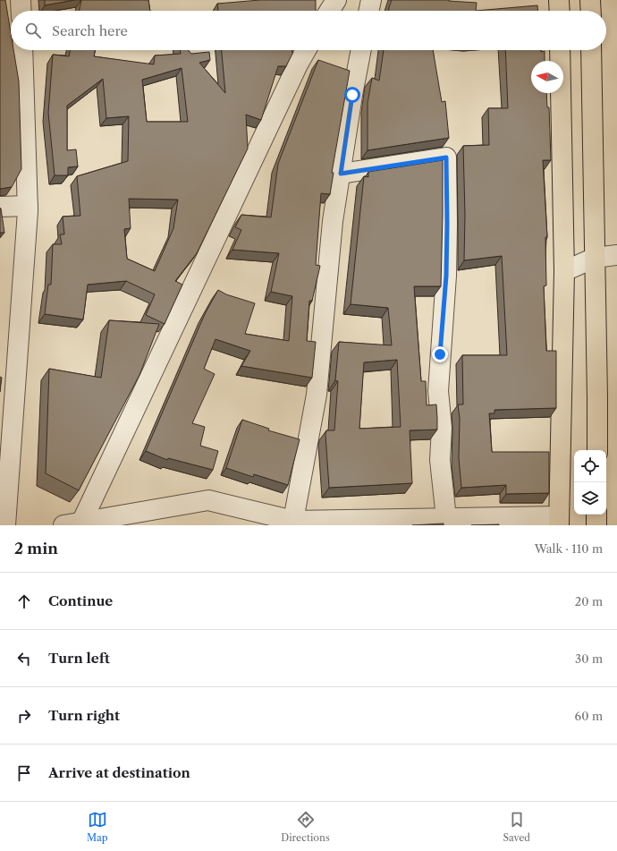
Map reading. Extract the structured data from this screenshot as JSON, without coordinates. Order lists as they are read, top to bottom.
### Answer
{
  "north": "left",
  "page": {
    "search": "Search here",
    "heading": ["2 min", "Walk · 110 m"],
    "list": [
      ["Continue", "20 m"],
      ["Turn left", "30 m"],
      ["Turn right", "60 m"],
      "Arrive at destination"
    ],
    "nav": ["Map", "Directions", "Saved"]
  }
}
